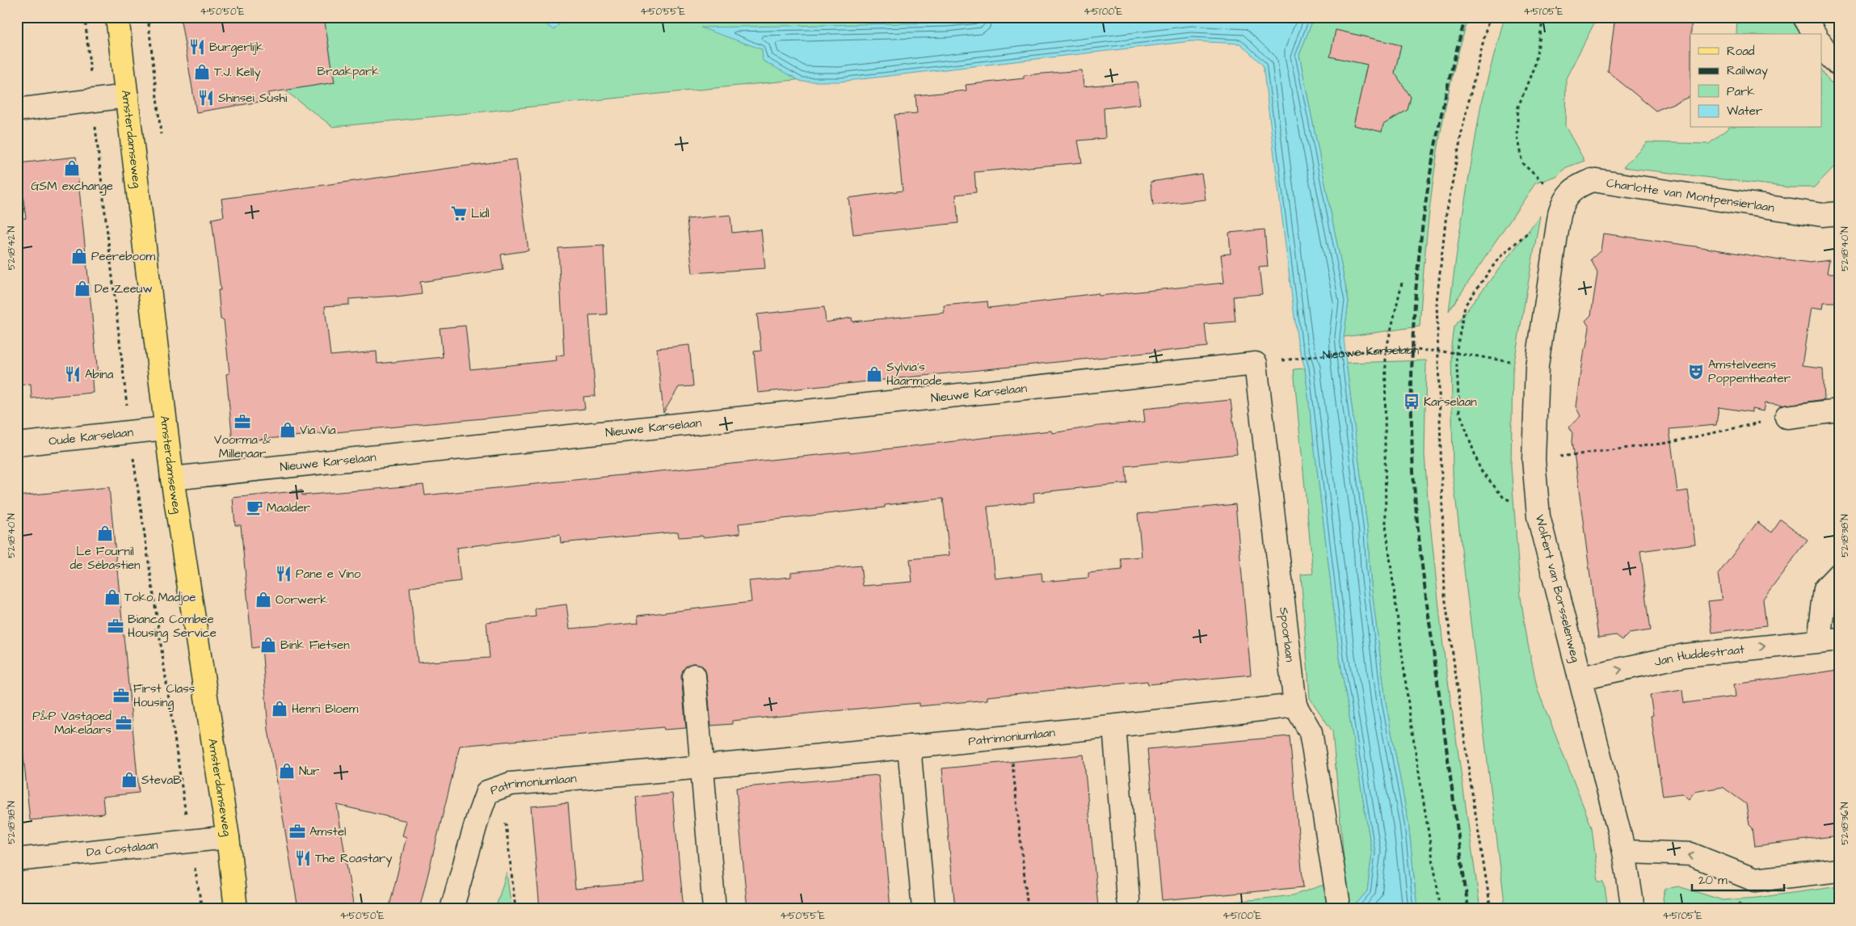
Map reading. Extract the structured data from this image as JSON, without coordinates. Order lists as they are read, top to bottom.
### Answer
{
  "streets": {
    "main road": ["Amsterdamseweg"],
    "street": [
      "Charlotte van Montpensierlaan",
      "Nieuwe Karselaan",
      "Oude Karselaan",
      "Wolfert van Borsselenweg",
      "Spoorlaan",
      "Jan Huddestraat",
      "Patrimoniumlaan",
      "Da Costalaan"
    ]
  },
  "crossings": [
    ["Amsterdamseweg", "Nieuwe Karselaan"],
    ["Amsterdamseweg", "Oude Karselaan"],
    ["Amsterdamseweg", "Da Costalaan"],
    ["Charlotte van Montpensierlaan", "Wolfert van Borsselenweg"],
    ["Nieuwe Karselaan", "Wolfert van Borsselenweg"],
    ["Nieuwe Karselaan", "Spoorlaan"],
    ["Wolfert van Borsselenweg", "Jan Huddestraat"],
    ["Spoorlaan", "Patrimoniumlaan"]
  ],
  "one_way": ["Jan Huddestraat"],
  "parks": ["Braakpark"],
  "places": {
    "restaurant": [
      "Burgerlijk",
      "Shinsei Sushi",
      "Abina",
      "Pane e Vino",
      "The Roastary"
    ],
    "shop": [
      "T.J. Kelly",
      "GSM exchange",
      "Peereboom",
      "De Zeeuw",
      "Sylvia's Haarmode",
      "Via Via",
      "Le Fournil de Sébastien",
      "Toko Madjoe",
      "Oorwerk",
      "Bink Fietsen",
      "Henri Bloem",
      "Nur",
      "StevaB"
    ],
    "supermarket": ["Lidl"],
    "theatre": ["Amstelveens Poppentheater"],
    "bus stop": ["Karselaan"],
    "office": [
      "Voorma & Millenaar",
      "Bianca Combee Housing Service",
      "First Class Housing",
      "P&P Vastgoed Makelaars",
      "Amstel"
    ],
    "cafe": ["Maalder"]
  },
  "legend": [
    "Road",
    "Railway",
    "Park",
    "Water"
  ],
  "scale_bar": "20 m",
  "coordinates": [
    "4°50'50\"E",
    "4°50'55\"E",
    "4°51'00\"E",
    "4°51'05\"E",
    "52°18'42\"N",
    "52°18'40\"N",
    "52°18'38\"N",
    "52°18'36\"N"
  ]
}
